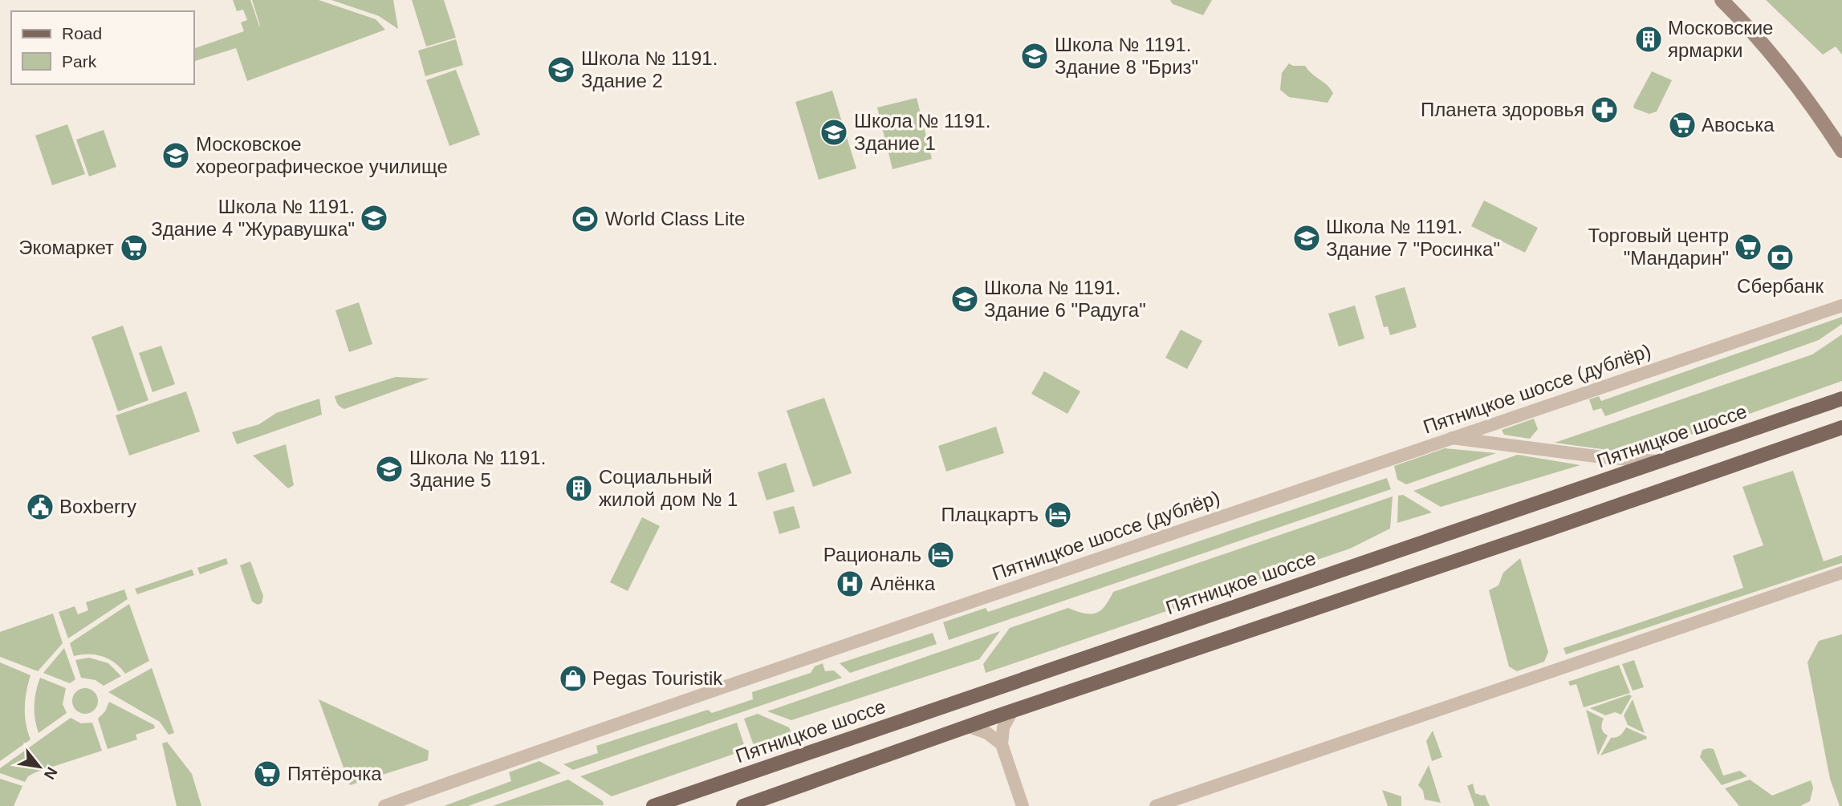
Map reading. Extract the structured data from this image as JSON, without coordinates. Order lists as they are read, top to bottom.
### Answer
{
  "streets": {
    "main road": ["Пятницкое шоссе"],
    "street": ["Пятницкое шоссе (дублёр)"]
  },
  "places": {
    "building": ["Московские ярмарки", "Социальный жилой дом № 1"],
    "school or university": [
      "Школа № 1191. Здание 8 \"Бриз\"",
      "Школа № 1191. Здание 2",
      "Школа № 1191. Здание 1",
      "Московское хореографическое училище",
      "Школа № 1191. Здание 4 \"Журавушка\"",
      "Школа № 1191. Здание 7 \"Росинка\"",
      "Школа № 1191. Здание 6 \"Радуга\"",
      "Школа № 1191. Здание 5"
    ],
    "pharmacy": ["Планета здоровья"],
    "supermarket": [
      "Авоська",
      "Торговый центр \"Мандарин\"",
      "Экомаркет",
      "Пятёрочка"
    ],
    "sports": ["World Class Lite"],
    "bank": ["Сбербанк"],
    "public building": ["Boxberry"],
    "hotel": ["Плацкартъ", "Рациональ"],
    "hospital": ["Алёнка"],
    "shop": ["Pegas Touristik"]
  },
  "legend": ["Road", "Park"],
  "north": "bottom right"
}
